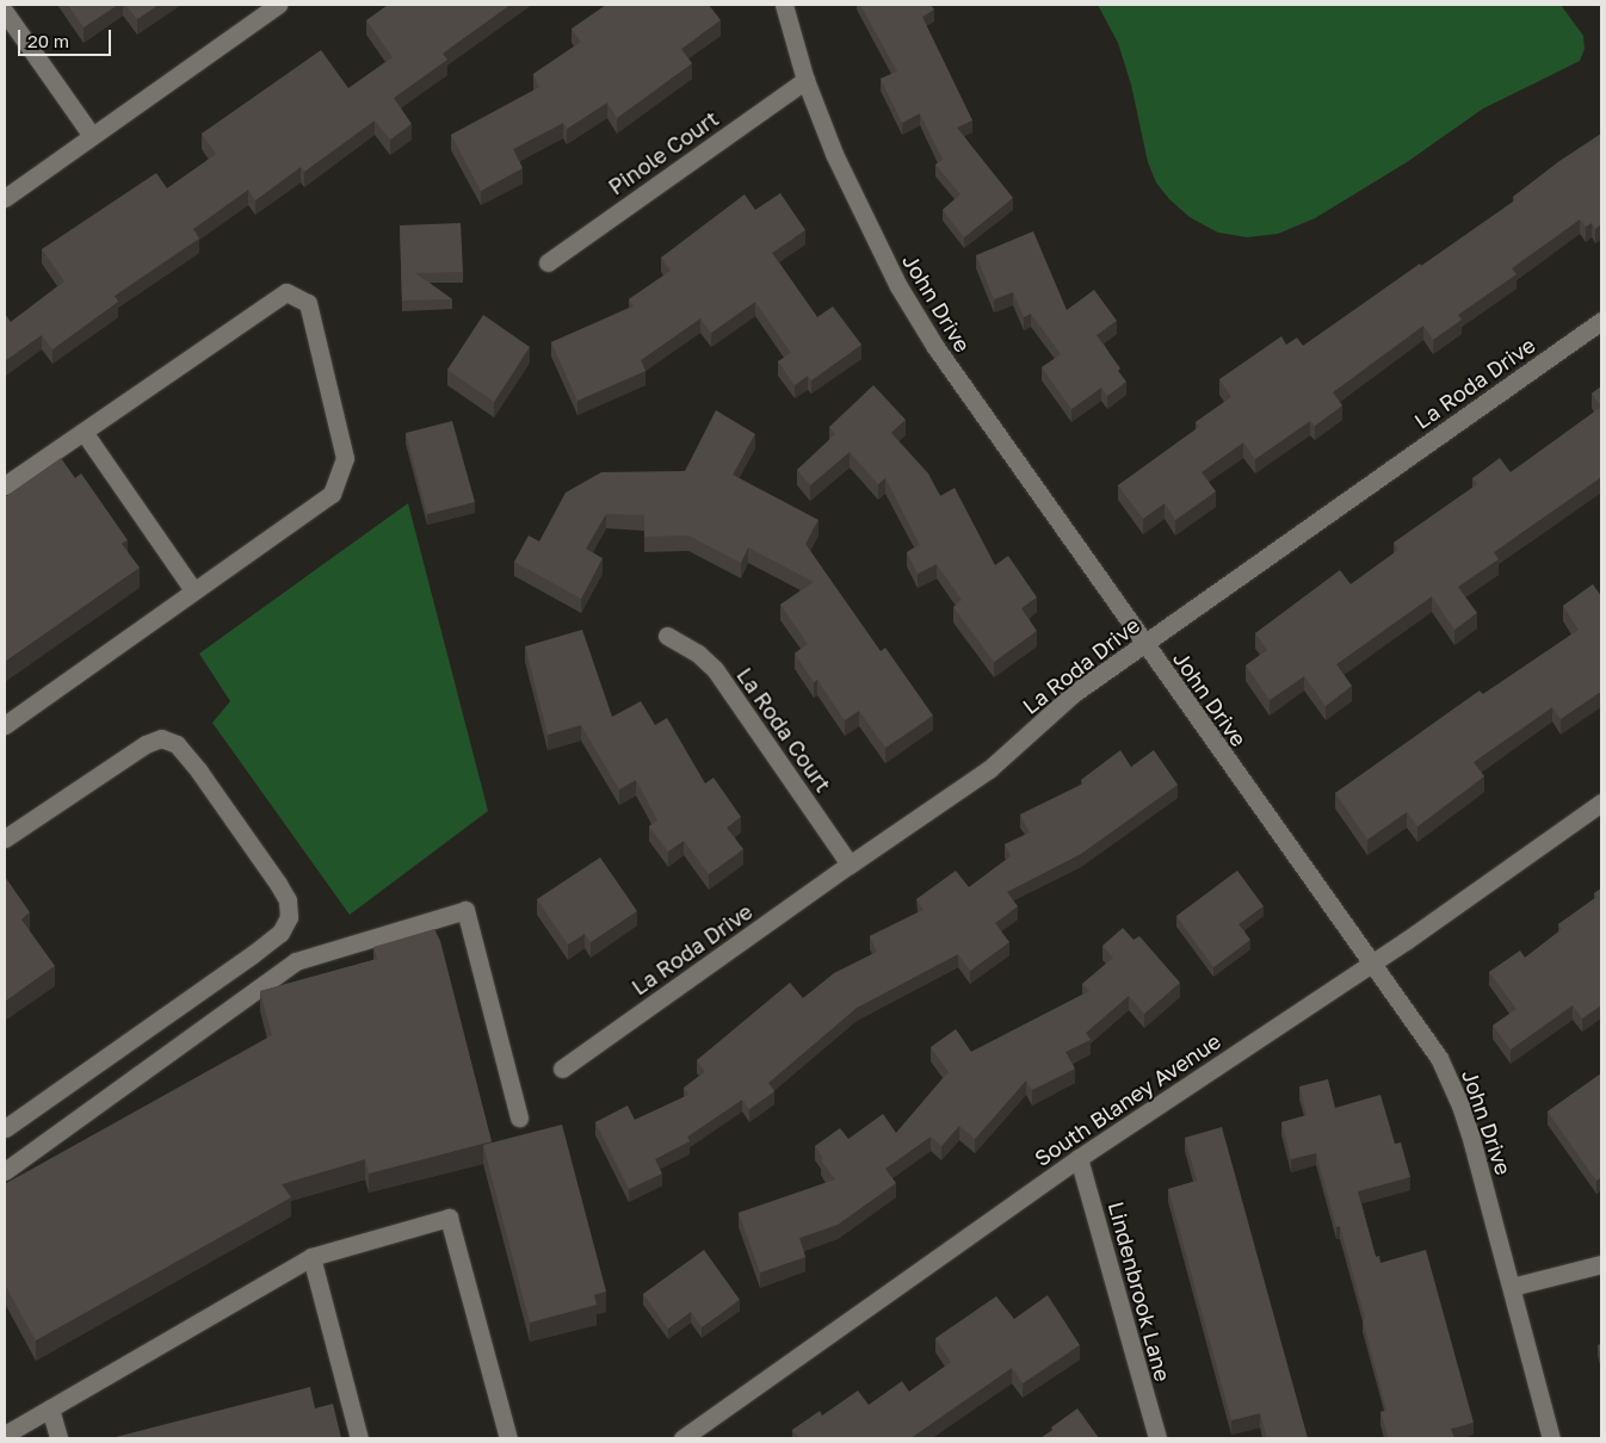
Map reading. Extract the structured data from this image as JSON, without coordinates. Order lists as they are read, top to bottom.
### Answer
{
  "streets": {
    "street": [
      "Pinole Court",
      "John Drive",
      "La Roda Drive",
      "La Roda Court",
      "South Blaney Avenue",
      "Lindenbrook Lane"
    ]
  },
  "crossings": [
    ["Pinole Court", "John Drive"],
    ["John Drive", "La Roda Drive"],
    ["John Drive", "South Blaney Avenue"],
    ["La Roda Drive", "La Roda Court"],
    ["South Blaney Avenue", "Lindenbrook Lane"]
  ],
  "scale_bar": "20 m"
}
